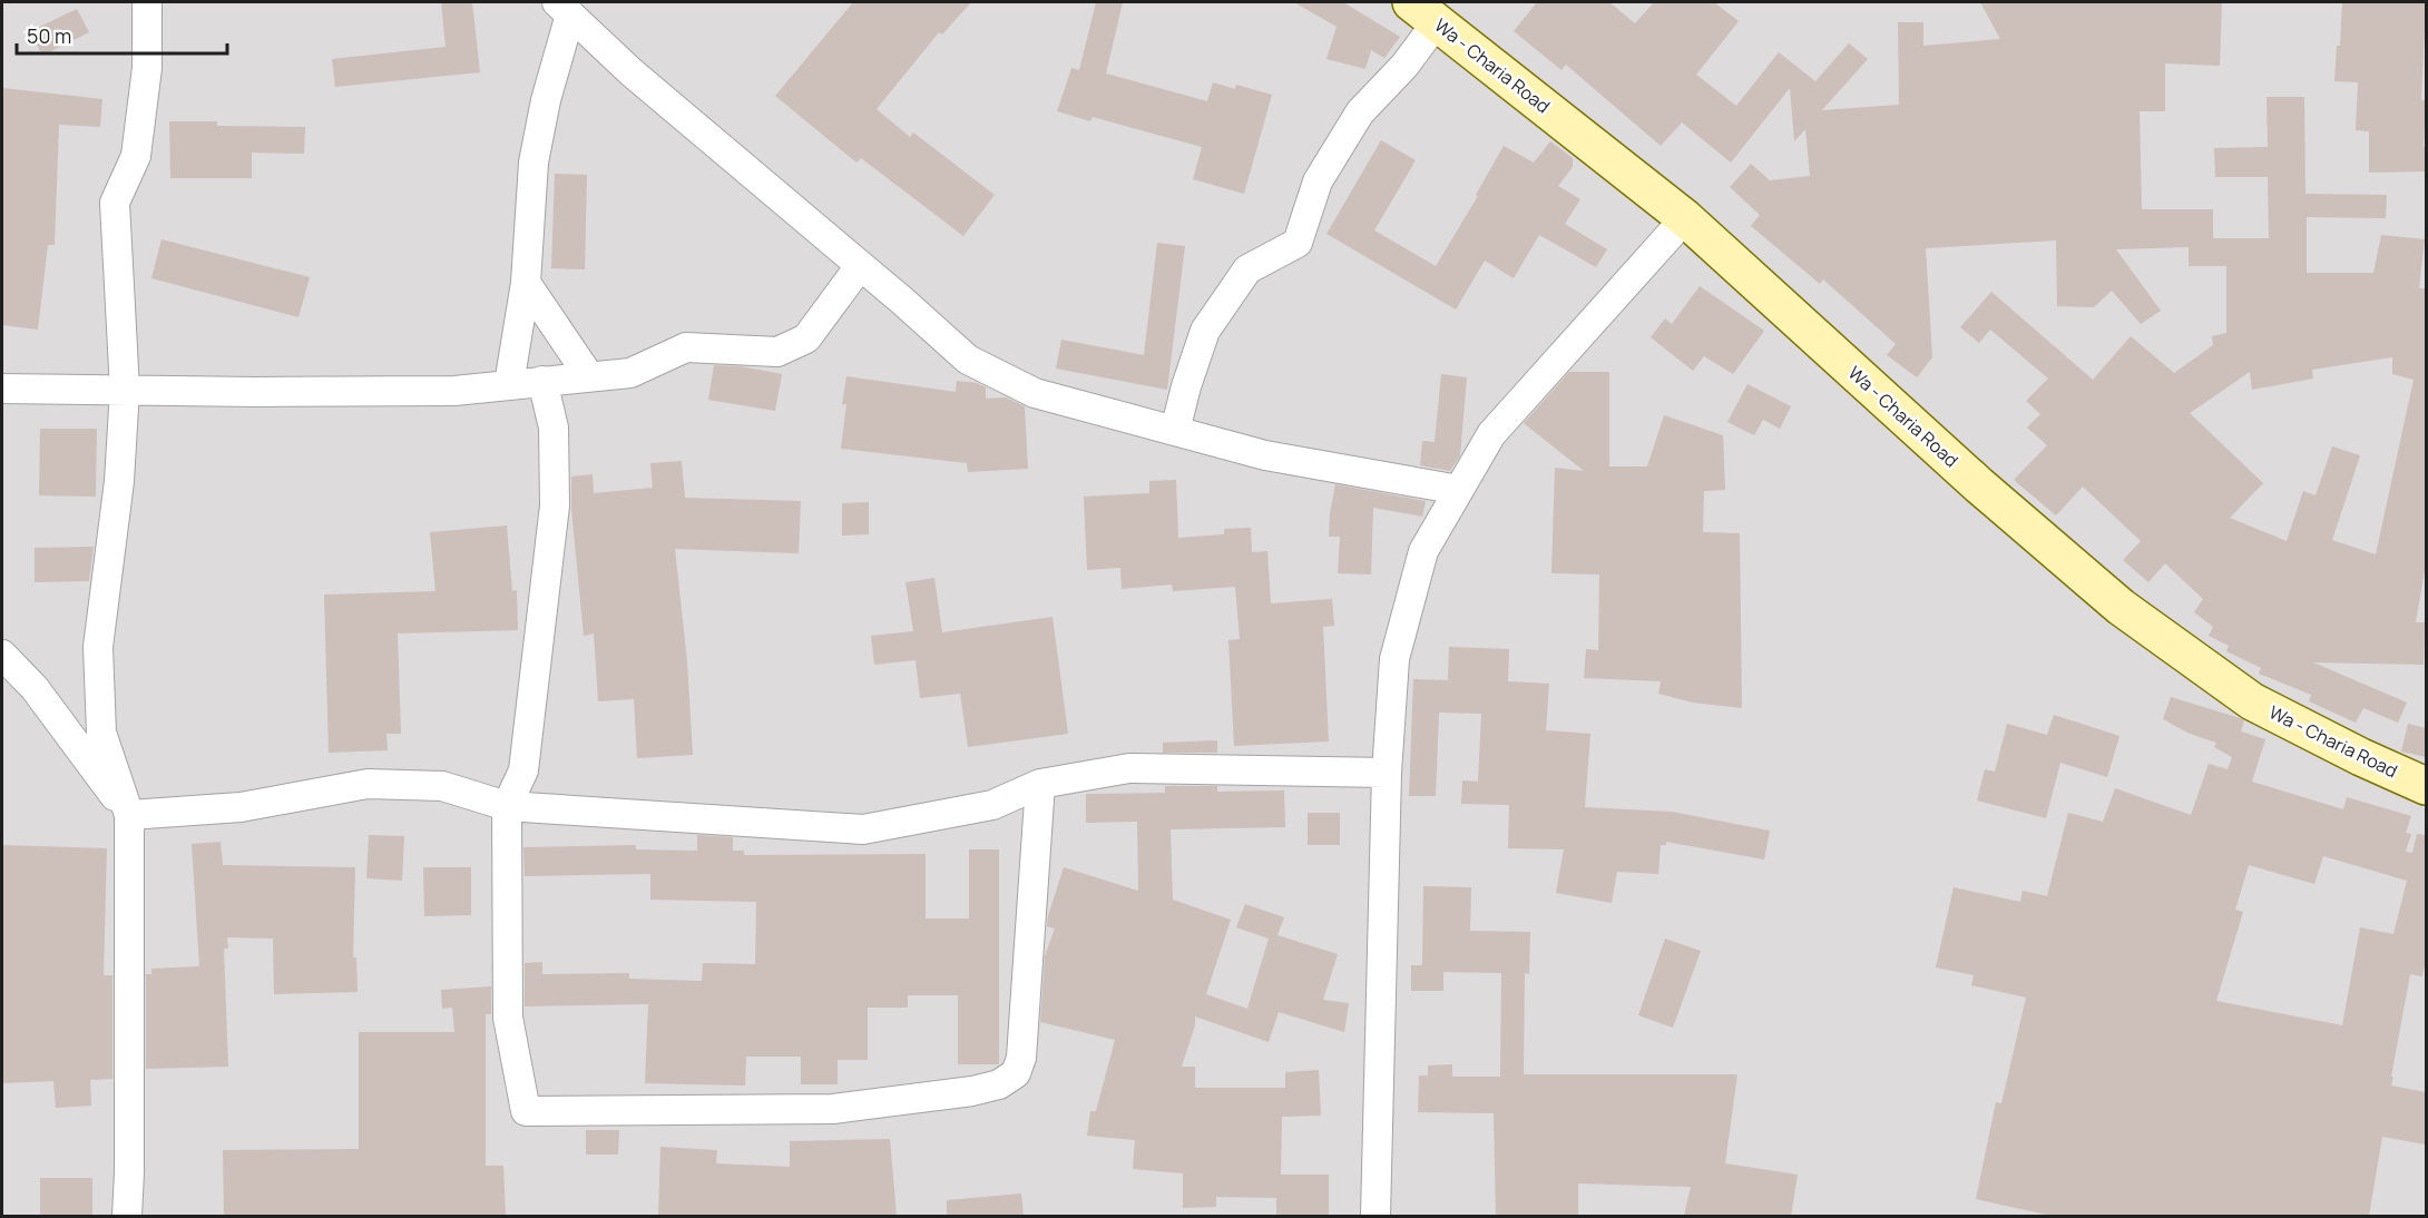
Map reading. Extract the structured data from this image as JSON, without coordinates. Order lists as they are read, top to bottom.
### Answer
{
  "streets": {
    "street": ["Wa - Charia Road"]
  },
  "scale_bar": "50 m"
}
